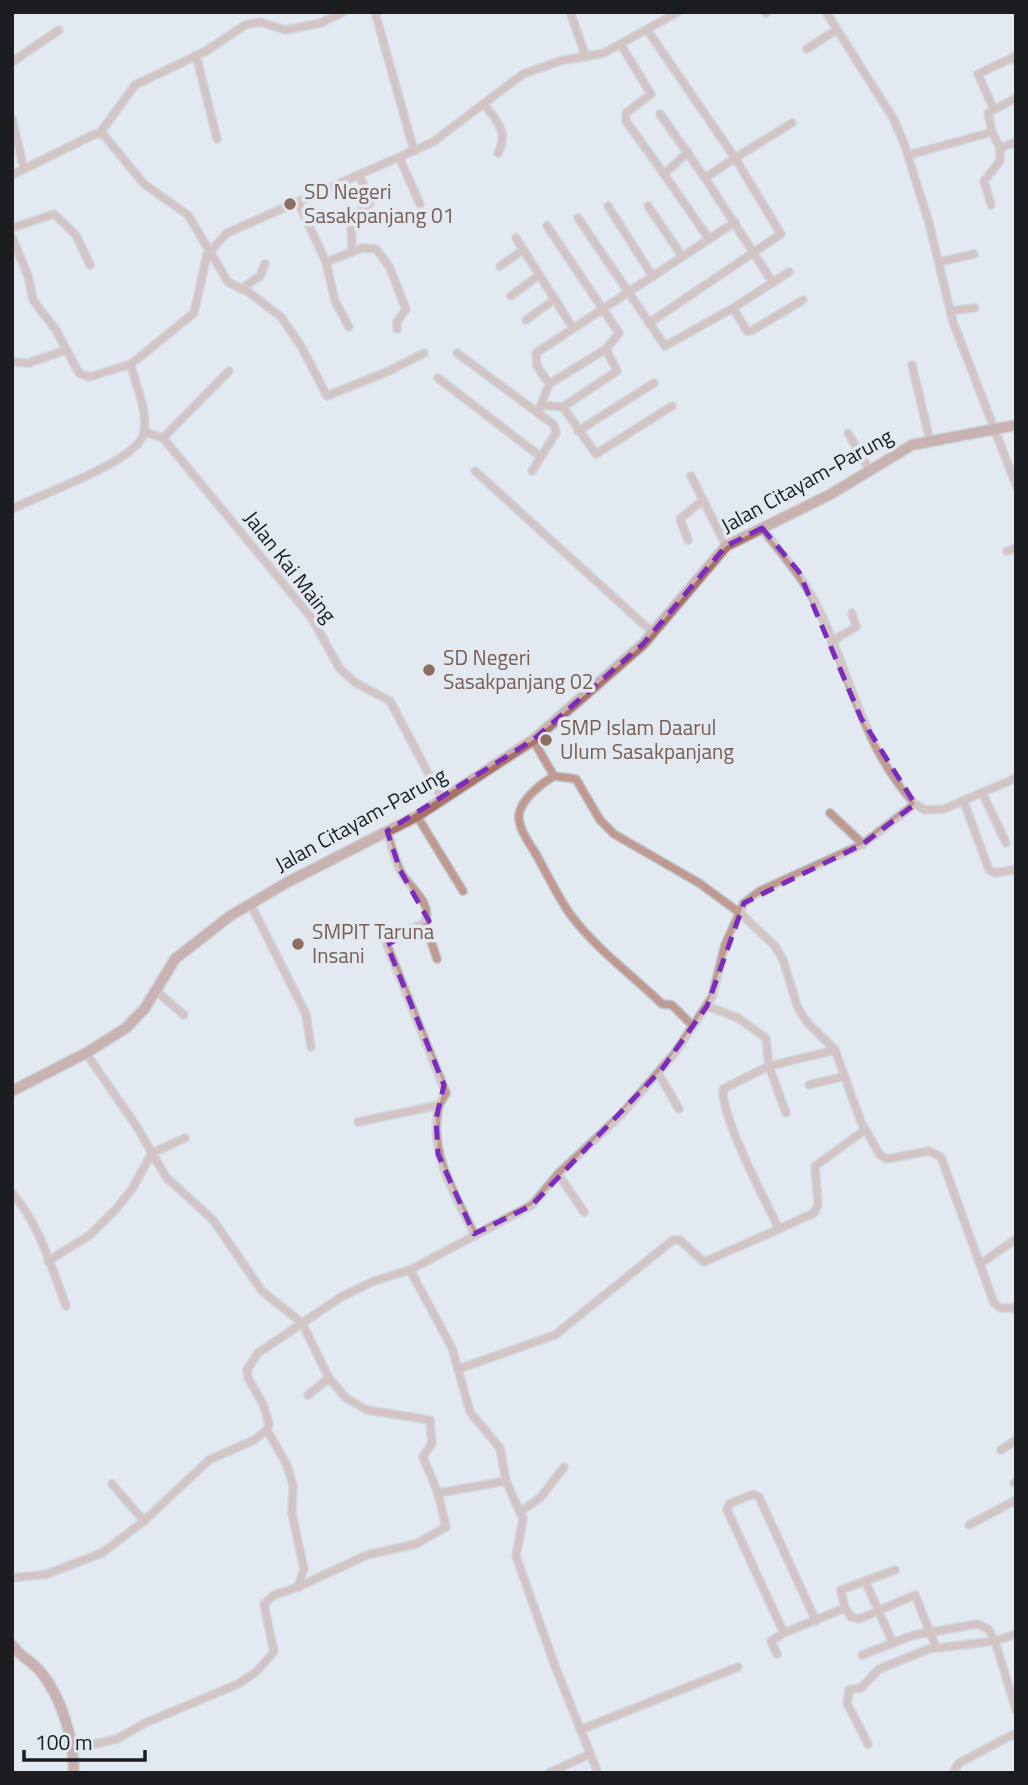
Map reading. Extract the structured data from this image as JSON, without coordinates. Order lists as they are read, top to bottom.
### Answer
{
  "streets": {
    "main road": ["Jalan Citayam-Parung"],
    "street": ["Jalan Kai Maing"]
  },
  "crossings": [
    ["Jalan Citayam-Parung", "Jalan Kai Maing"]
  ],
  "places": [
    "SD Negeri Sasakpanjang 01",
    "SD Negeri Sasakpanjang 02",
    "SMP Islam Daarul Ulum Sasakpanjang",
    "SMPIT Taruna Insani"
  ],
  "scale_bar": "100 m"
}
